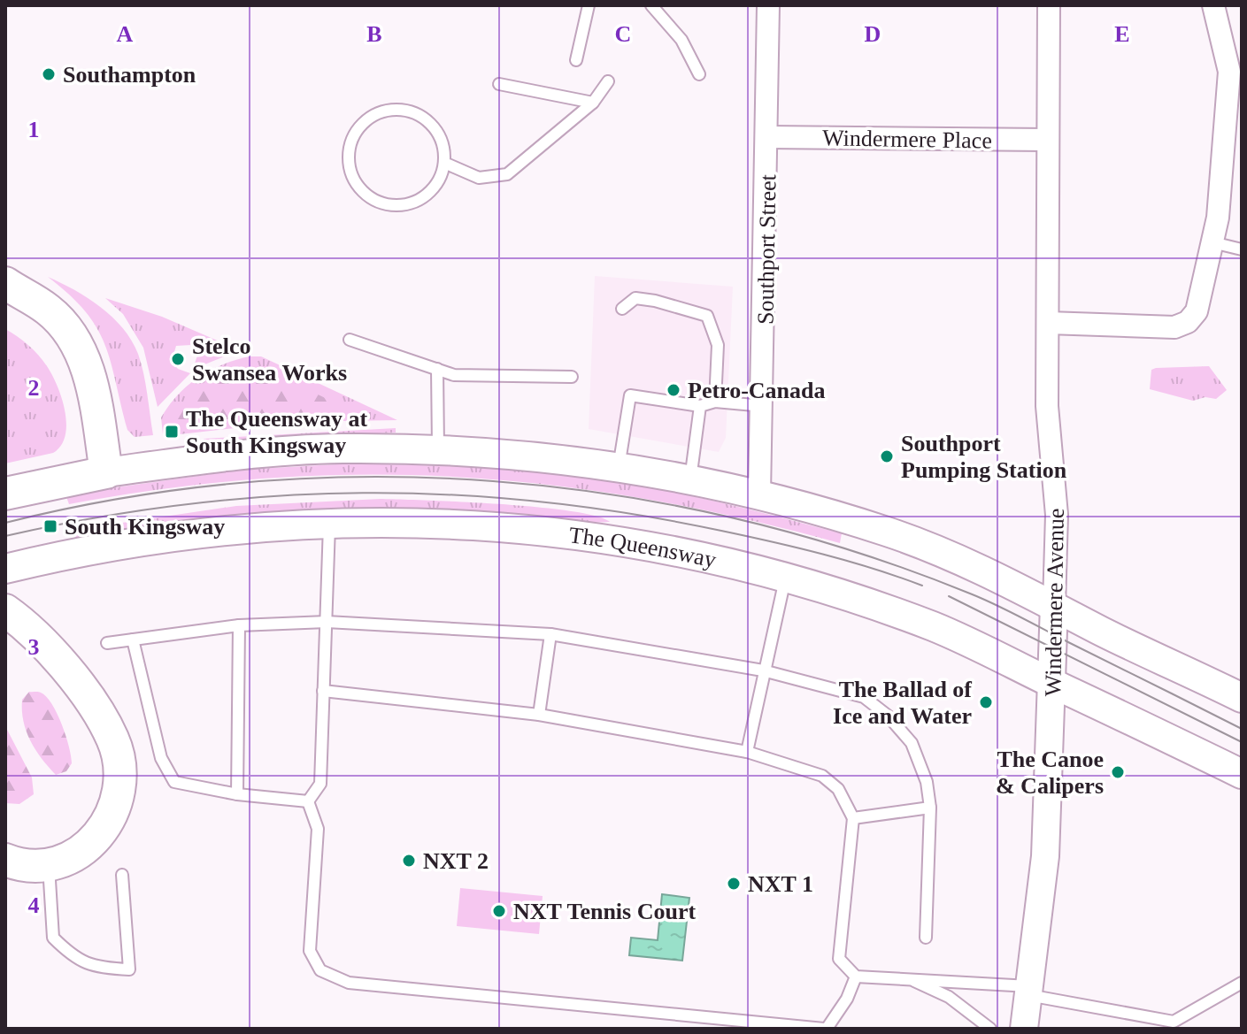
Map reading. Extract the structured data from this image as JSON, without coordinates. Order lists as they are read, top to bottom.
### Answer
{
  "streets": {
    "main road": ["The Queensway"],
    "street": ["Windermere Place", "Southport Street", "Windermere Avenue"]
  },
  "crossings": [
    ["Windermere Place", "Southport Street"],
    ["Windermere Place", "Windermere Avenue"],
    ["The Queensway", "Windermere Avenue"]
  ],
  "places": {
    "other": [
      "Southampton",
      "Stelco Swansea Works",
      "Petro-Canada",
      "Southport Pumping Station",
      "The Ballad of Ice and Water",
      "The Canoe & Calipers",
      "NXT 2",
      "NXT 1",
      "NXT Tennis Court"
    ],
    "transit": ["The Queensway at South Kingsway", "South Kingsway"]
  },
  "grid": {
    "columns": [
      "A",
      "B",
      "C",
      "D",
      "E"
    ],
    "rows": [
      "1",
      "2",
      "3",
      "4"
    ]
  }
}
